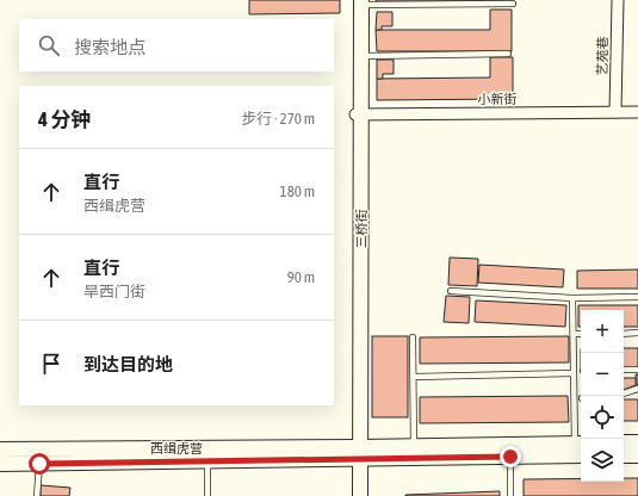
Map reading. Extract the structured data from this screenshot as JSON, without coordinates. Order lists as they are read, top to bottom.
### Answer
{
  "streets": {
    "main road": ["三桥街", "西缉虎营"],
    "street": ["艺苑巷", "小新街"]
  },
  "crossings": [
    ["艺苑巷", "小新街"],
    ["小新街", "三桥街"],
    ["三桥街", "西缉虎营"]
  ],
  "page": {
    "search": "搜索地点",
    "heading": ["4 分钟", "步行 · 270 m"],
    "list": [
      ["直行", "西缉虎营", "180 m"],
      ["直行", "旱西门街", "90 m"],
      "到达目的地"
    ],
    "map_buttons": ["+", "−"]
  }
}
